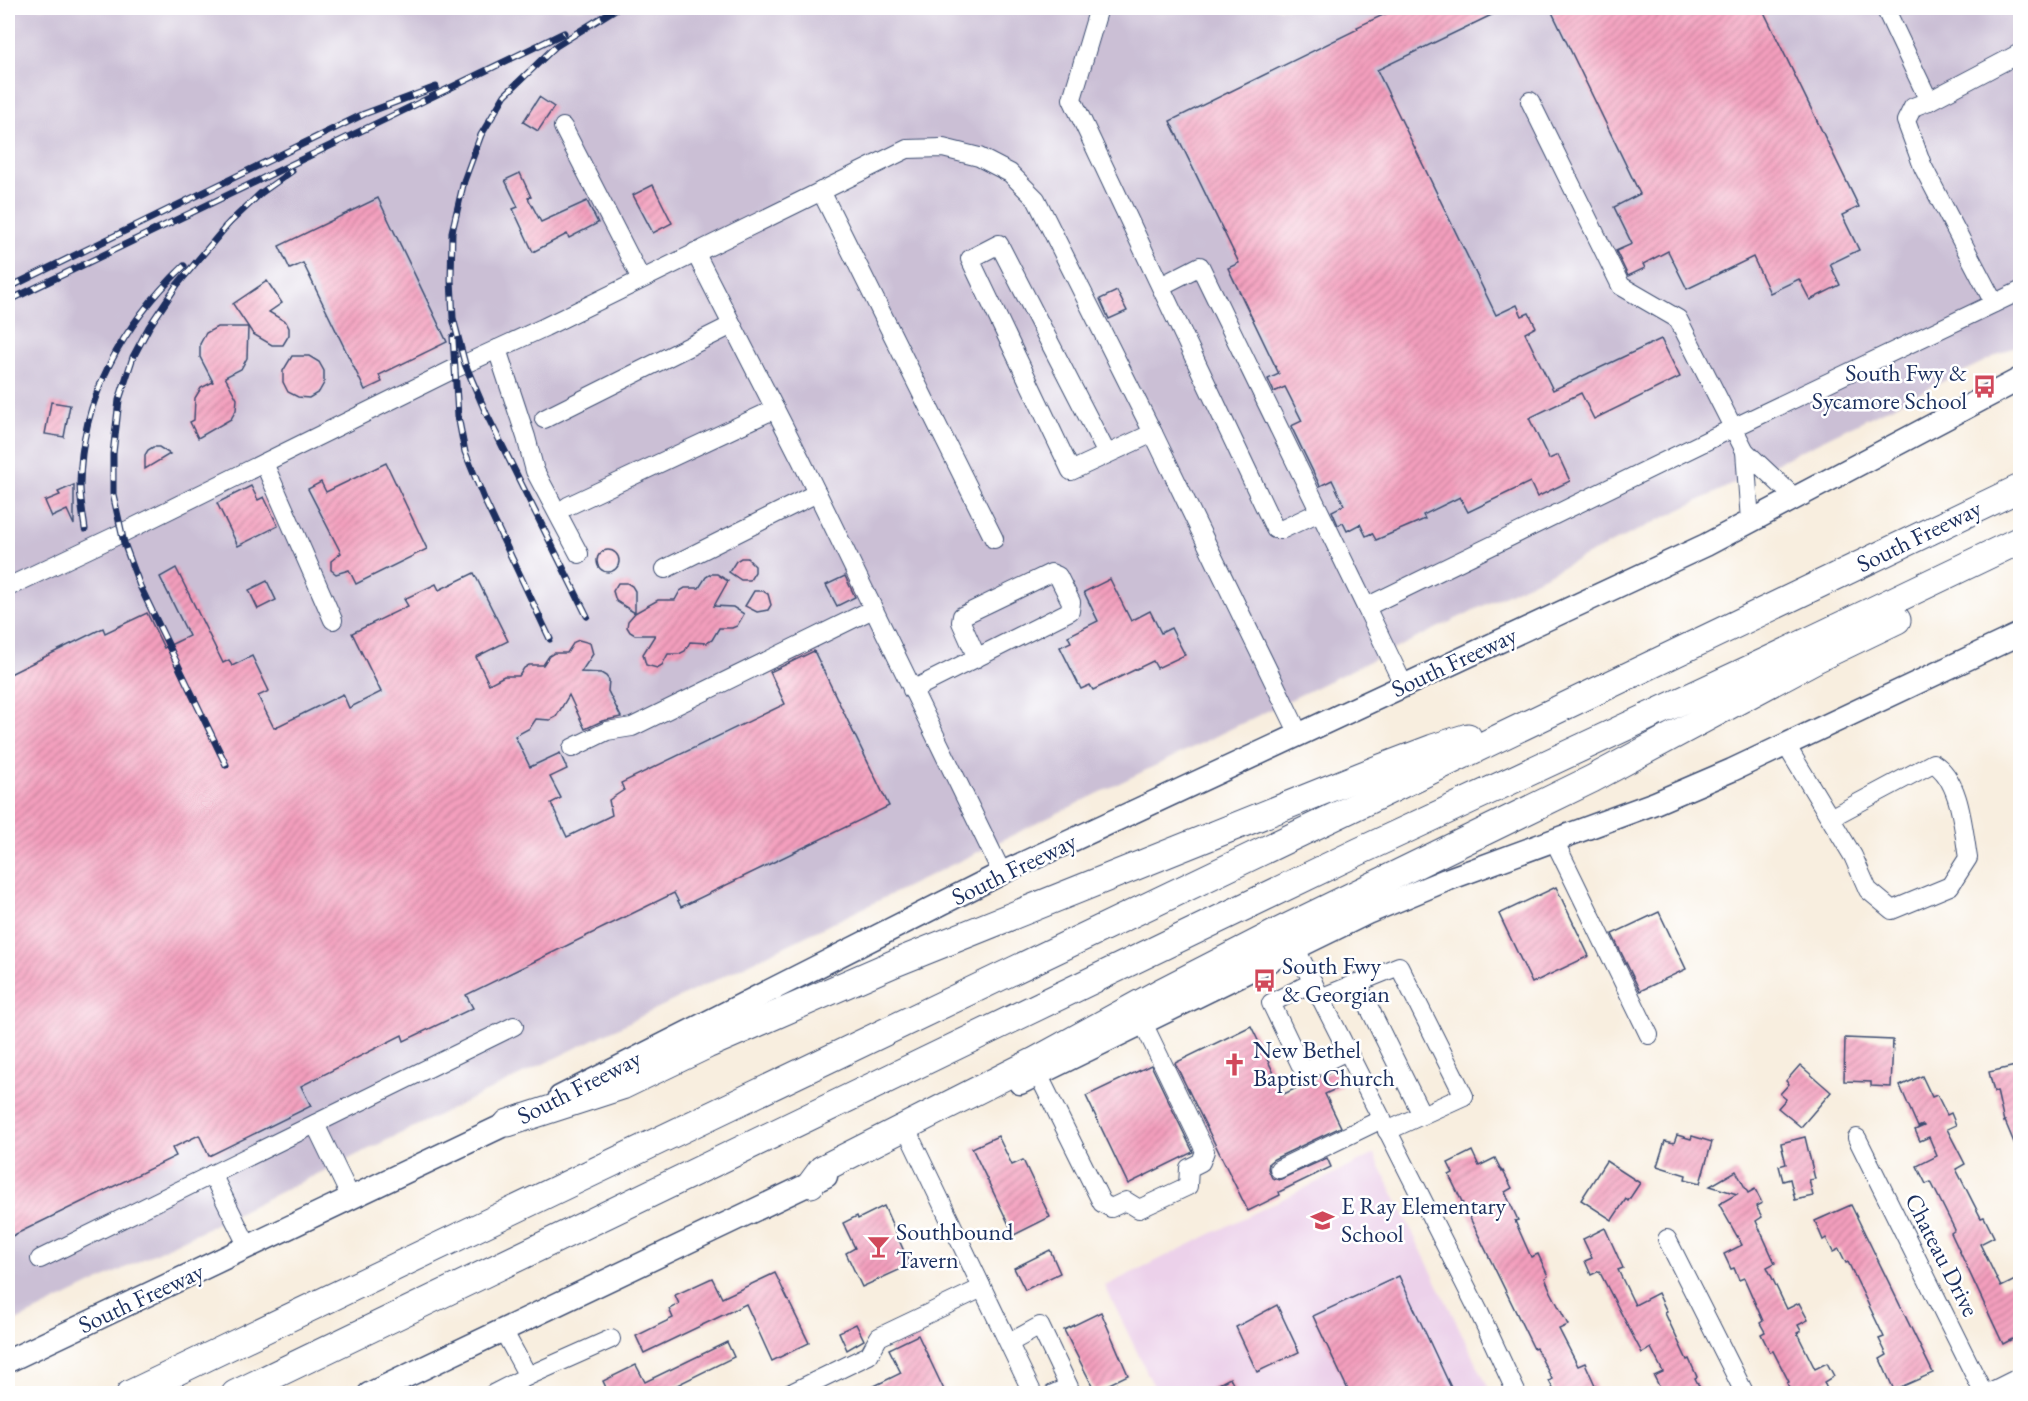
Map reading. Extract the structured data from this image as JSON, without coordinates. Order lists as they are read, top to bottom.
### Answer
{
  "streets": {
    "highway": ["South Freeway"],
    "street": ["Chateau Drive"]
  },
  "places": {
    "bus stop": ["South Fwy & Sycamore School", "South Fwy & Georgian"],
    "church": ["New Bethel Baptist Church"],
    "school or university": ["E Ray Elementary School"],
    "bar": ["Southbound Tavern"]
  }
}
